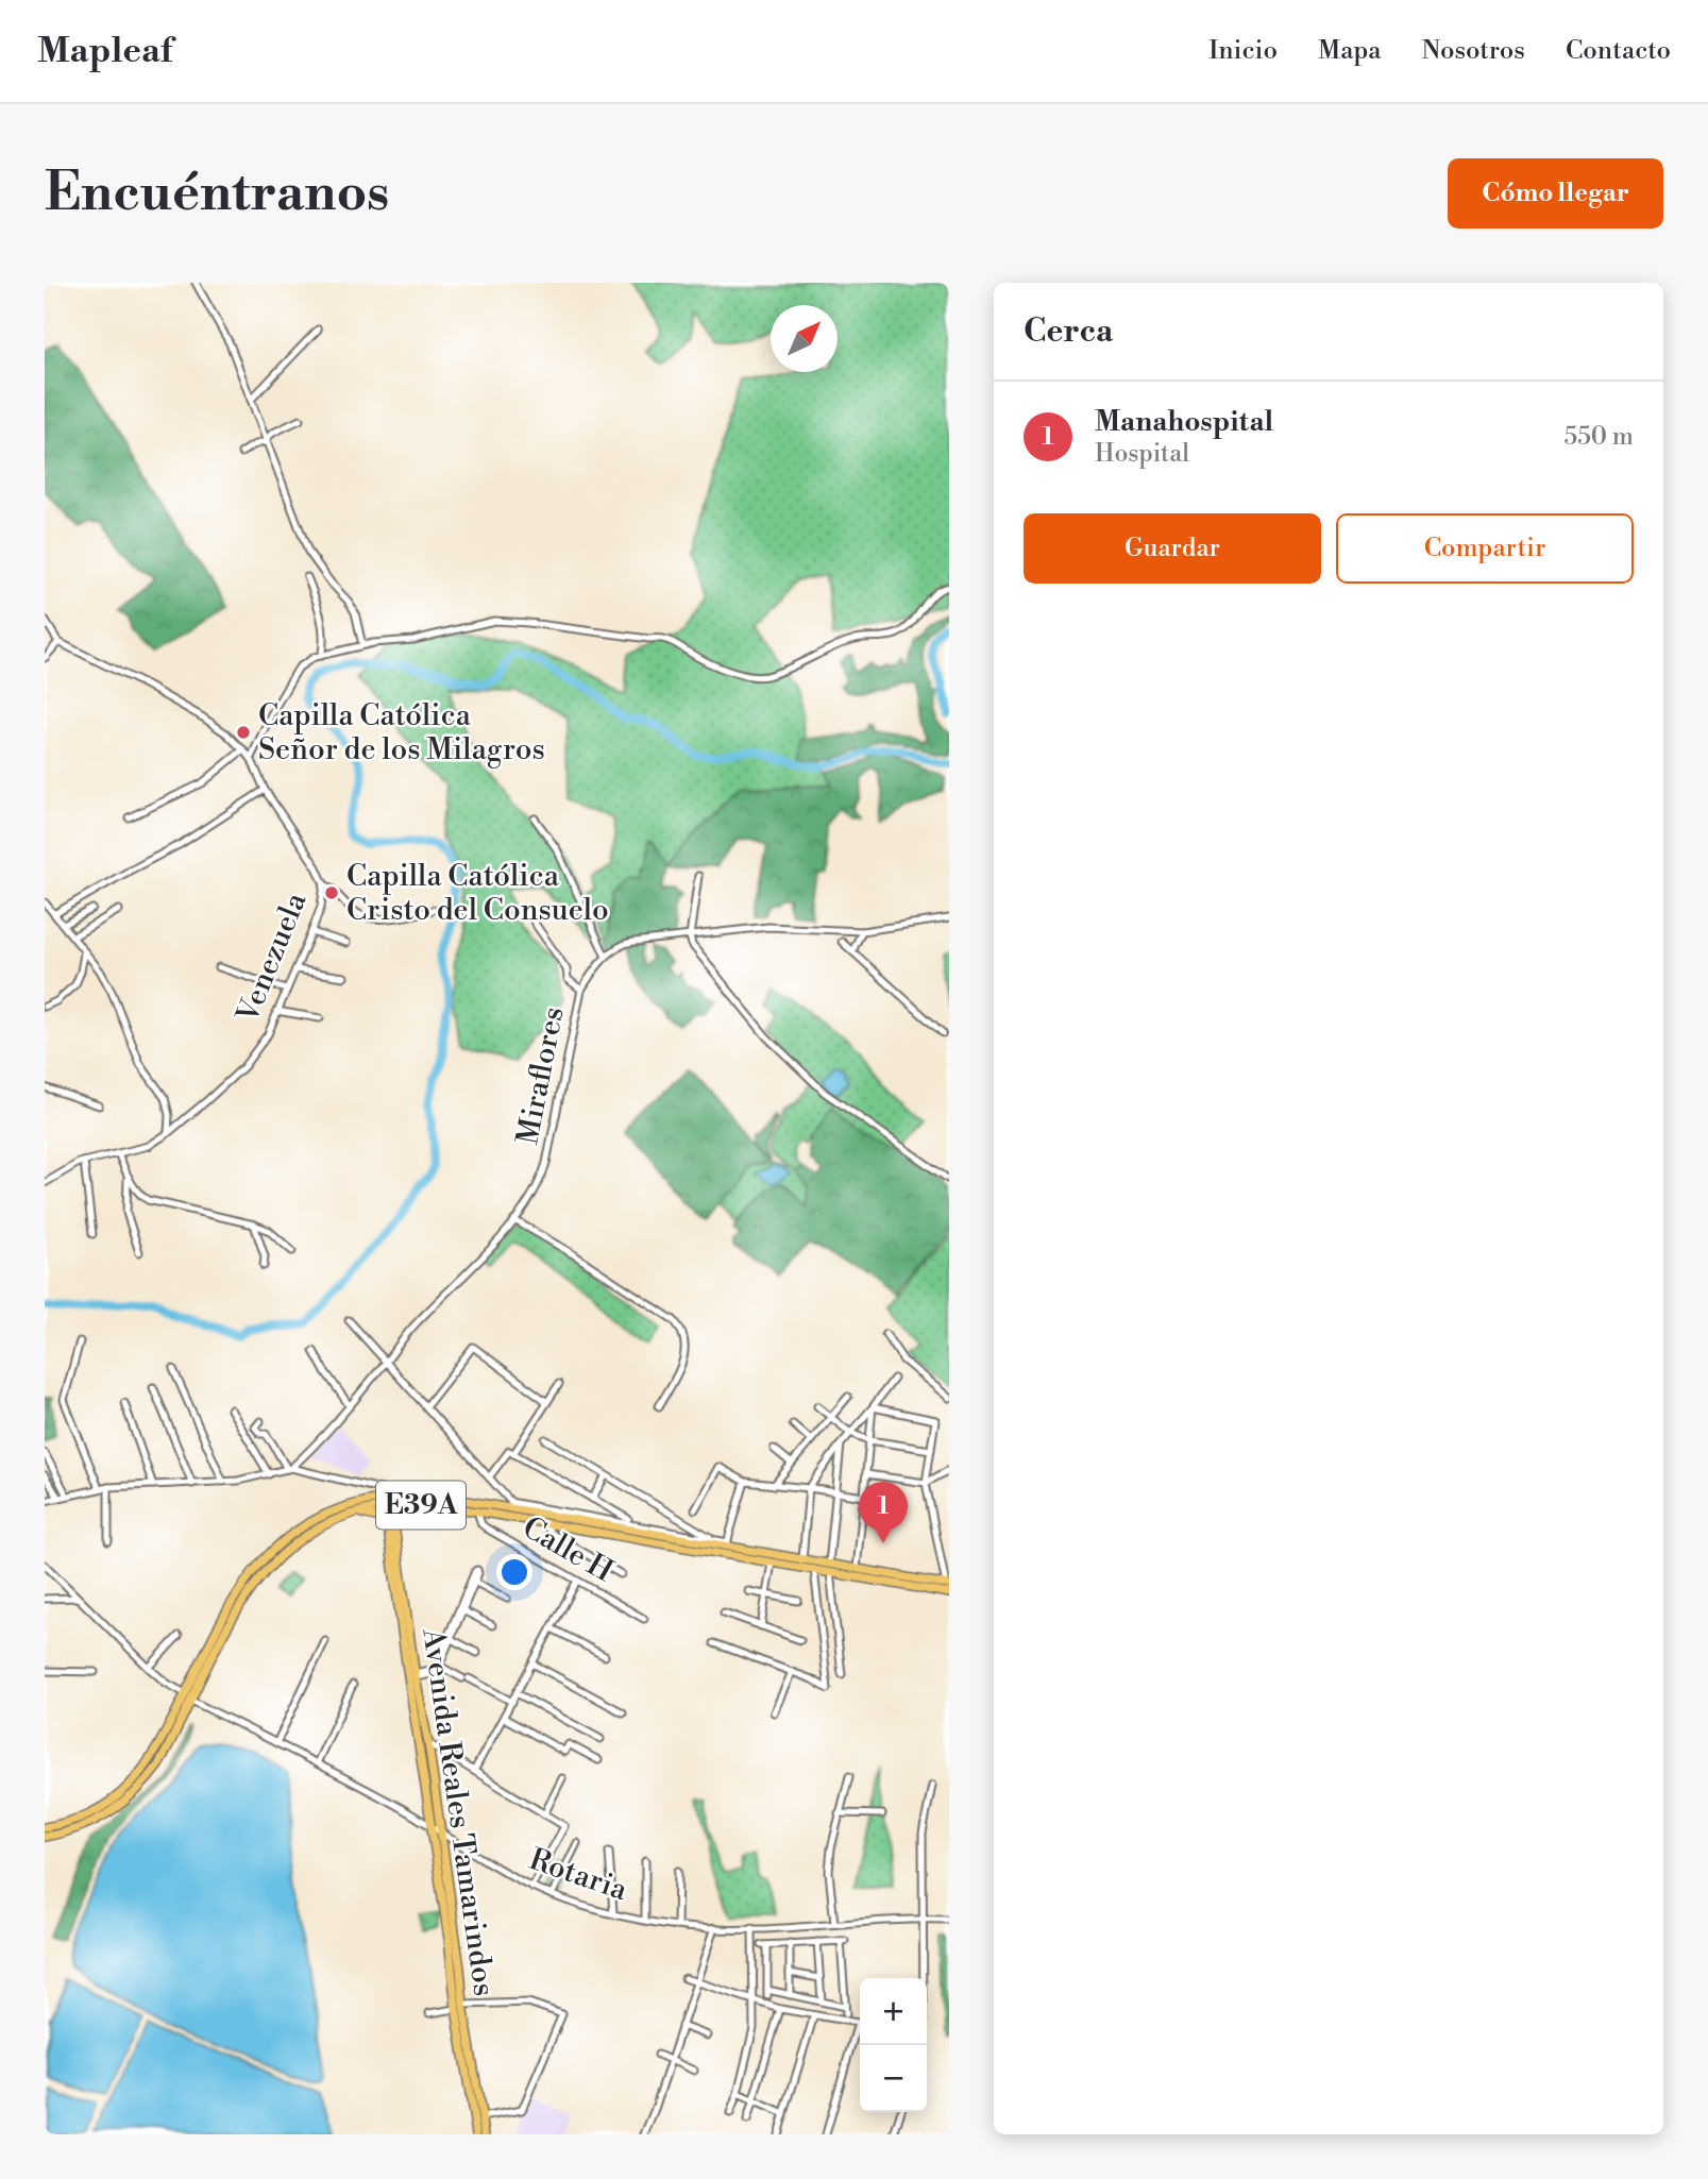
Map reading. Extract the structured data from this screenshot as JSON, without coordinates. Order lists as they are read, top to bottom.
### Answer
{
  "streets": {
    "main road": ["E39A", "Avenida Reales Tamarindos"],
    "street": [
      "Venezuela",
      "Miraflores",
      "Calle H",
      "Rotaria"
    ]
  },
  "crossings": [
    ["E39A", "Calle H"],
    ["E39A", "Avenida Reales Tamarindos"],
    ["E39A", "Rotaria"],
    ["Avenida Reales Tamarindos", "Rotaria"]
  ],
  "places": ["Capilla Católica Señor de los Milagros", "Capilla Católica Cristo del Consuelo"],
  "north": "top right",
  "page": {
    "header": "Mapleaf",
    "nav": [
      "Inicio",
      "Mapa",
      "Nosotros",
      "Contacto"
    ],
    "buttons": [
      "Cómo llegar",
      ["Guardar", "Compartir"]
    ],
    "title": "Encuéntranos",
    "heading": "Cerca",
    "list": [
      {
        "mark": "1",
        "name": "Manahospital",
        "note": "Hospital",
        "value": "550 m"
      }
    ],
    "pins": "1",
    "map_buttons": ["+", "−"]
  }
}
